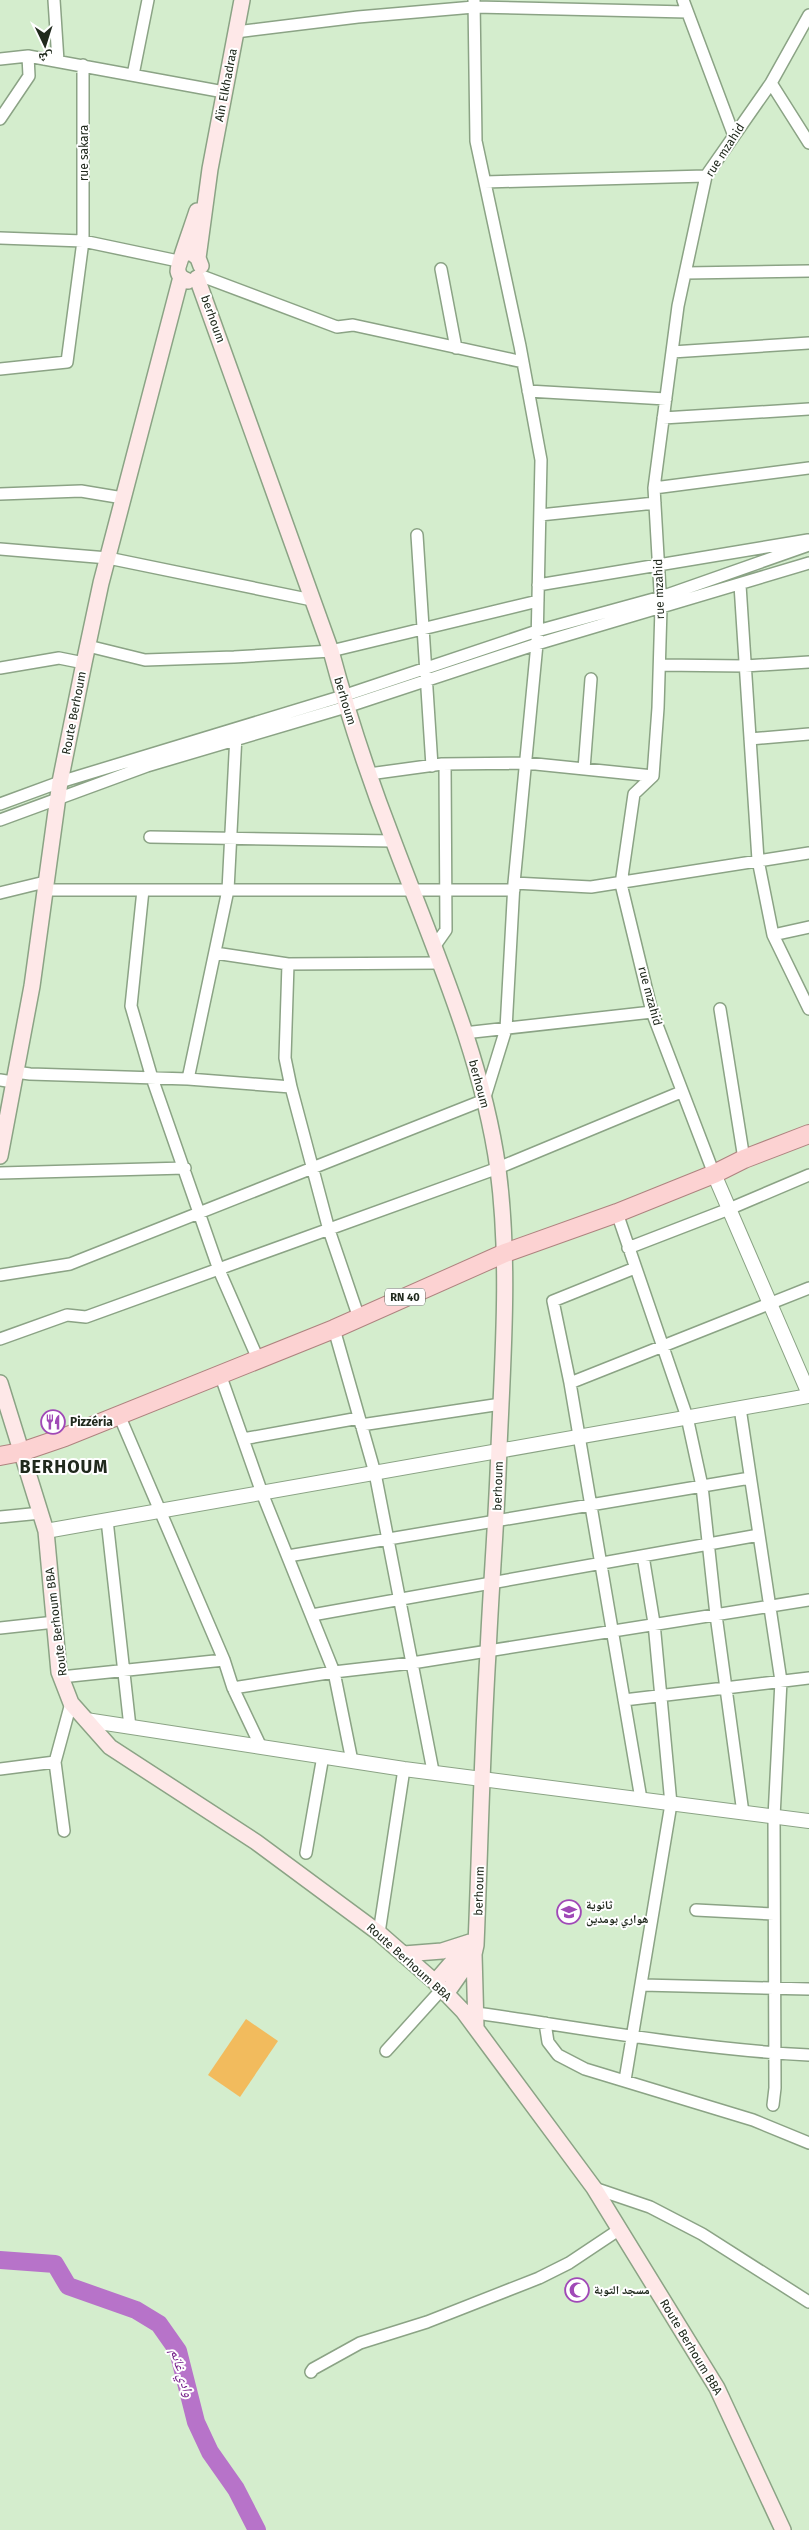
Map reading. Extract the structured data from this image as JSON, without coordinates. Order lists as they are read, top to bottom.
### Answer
{
  "streets": {
    "main road": [
      "Aïn Elkhadraa",
      "berhoum",
      "Route Berhoum",
      "RN 40",
      "Route Berhoum BBA"
    ],
    "street": ["rue mzahid", "rue sakara"]
  },
  "crossings": [
    ["Aïn Elkhadraa", "berhoum"],
    ["Aïn Elkhadraa", "Route Berhoum"],
    ["rue mzahid", "RN 40"],
    ["berhoum", "Route Berhoum"],
    ["berhoum", "RN 40"],
    ["berhoum", "Route Berhoum BBA"],
    ["RN 40", "Route Berhoum BBA"]
  ],
  "districts": ["BERHOUM"],
  "water": ["وادي غانم"],
  "places": {
    "restaurant": ["Pizzéria"],
    "school or university": ["ثانوية هواري بومدين"],
    "mosque": ["مسجد التوبة"]
  },
  "north": "bottom"
}
